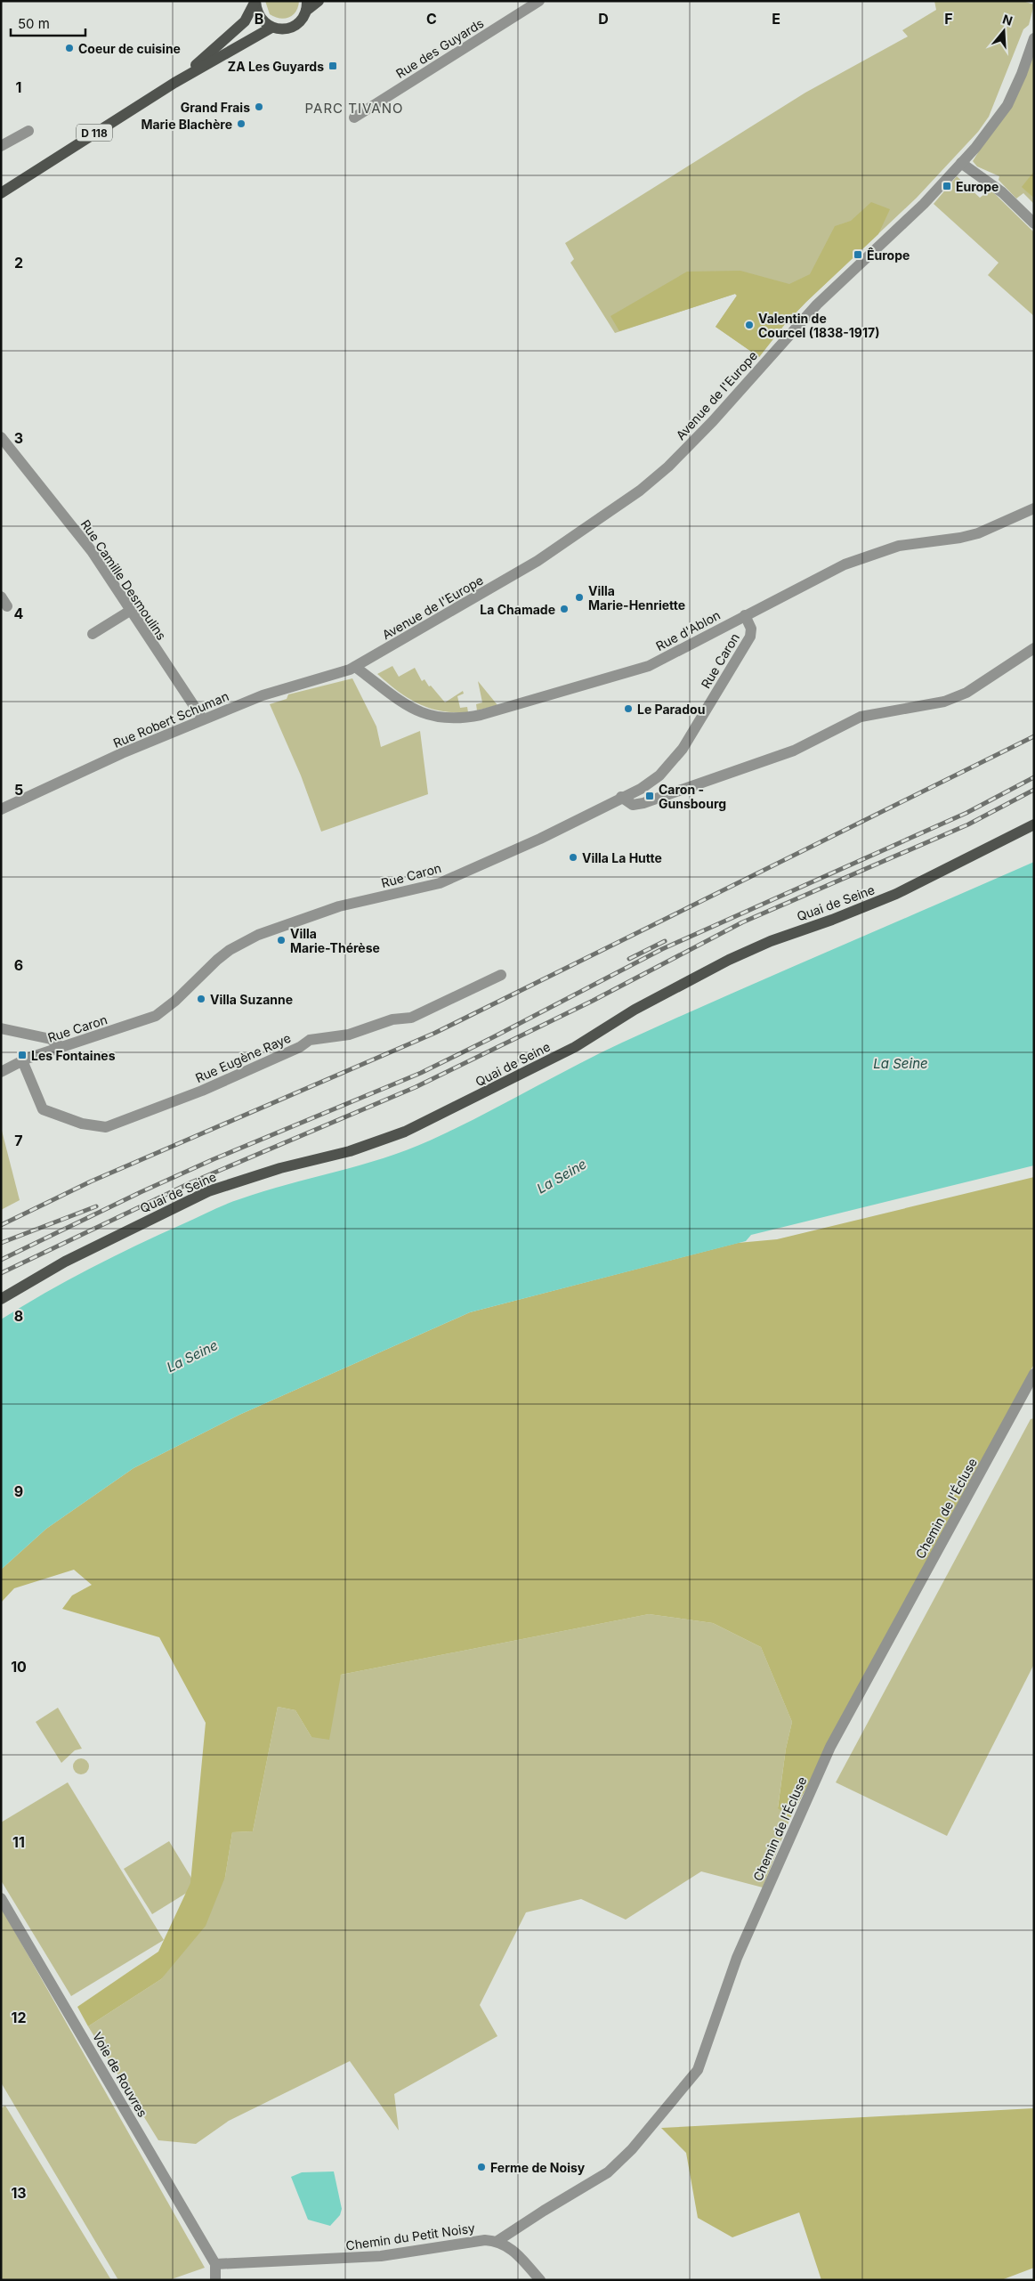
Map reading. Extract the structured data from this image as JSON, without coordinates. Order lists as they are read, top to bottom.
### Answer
{
  "streets": {
    "main road": ["D 118", "Quai de Seine"],
    "street": [
      "Rue des Guyards",
      "Avenue de l'Europe",
      "Rue Camille Desmoulins",
      "Rue d'Ablon",
      "Rue Caron",
      "Rue Robert Schuman",
      "Rue Eugène Raye",
      "Chemin de l'Écluse",
      "Voie de Rouvres",
      "Chemin du Petit Noisy"
    ]
  },
  "crossings": [
    ["Avenue de l'Europe", "Rue d'Ablon"],
    ["Avenue de l'Europe", "Rue Robert Schuman"],
    ["Rue Camille Desmoulins", "Rue Robert Schuman"],
    ["Rue d'Ablon", "Rue Caron"],
    ["Rue d'Ablon", "Rue Robert Schuman"],
    ["Rue Caron", "Rue Eugène Raye"],
    ["Chemin de l'Écluse", "Chemin du Petit Noisy"],
    ["Voie de Rouvres", "Chemin du Petit Noisy"]
  ],
  "districts": ["PARC TIVANO"],
  "water": ["La Seine"],
  "places": {
    "other": [
      "Coeur de cuisine",
      "Grand Frais",
      "Marie Blachère",
      "Valentin de Courcel (1838-1917)",
      "Villa Marie-Henriette",
      "La Chamade",
      "Le Paradou",
      "Villa La Hutte",
      "Villa Marie-Thérèse",
      "Villa Suzanne",
      "Ferme de Noisy"
    ],
    "transit": [
      "ZA Les Guyards",
      "Europe",
      "Êurope",
      "Caron - Gunsbourg",
      "Les Fontaines"
    ]
  },
  "scale_bar": "50 m",
  "north": "top",
  "grid": {
    "columns": [
      "B",
      "C",
      "D",
      "E",
      "F"
    ],
    "rows": [
      "1",
      "2",
      "3",
      "4",
      "5",
      "6",
      "7",
      "8",
      "9",
      "10",
      "11",
      "12",
      "13"
    ]
  }
}
